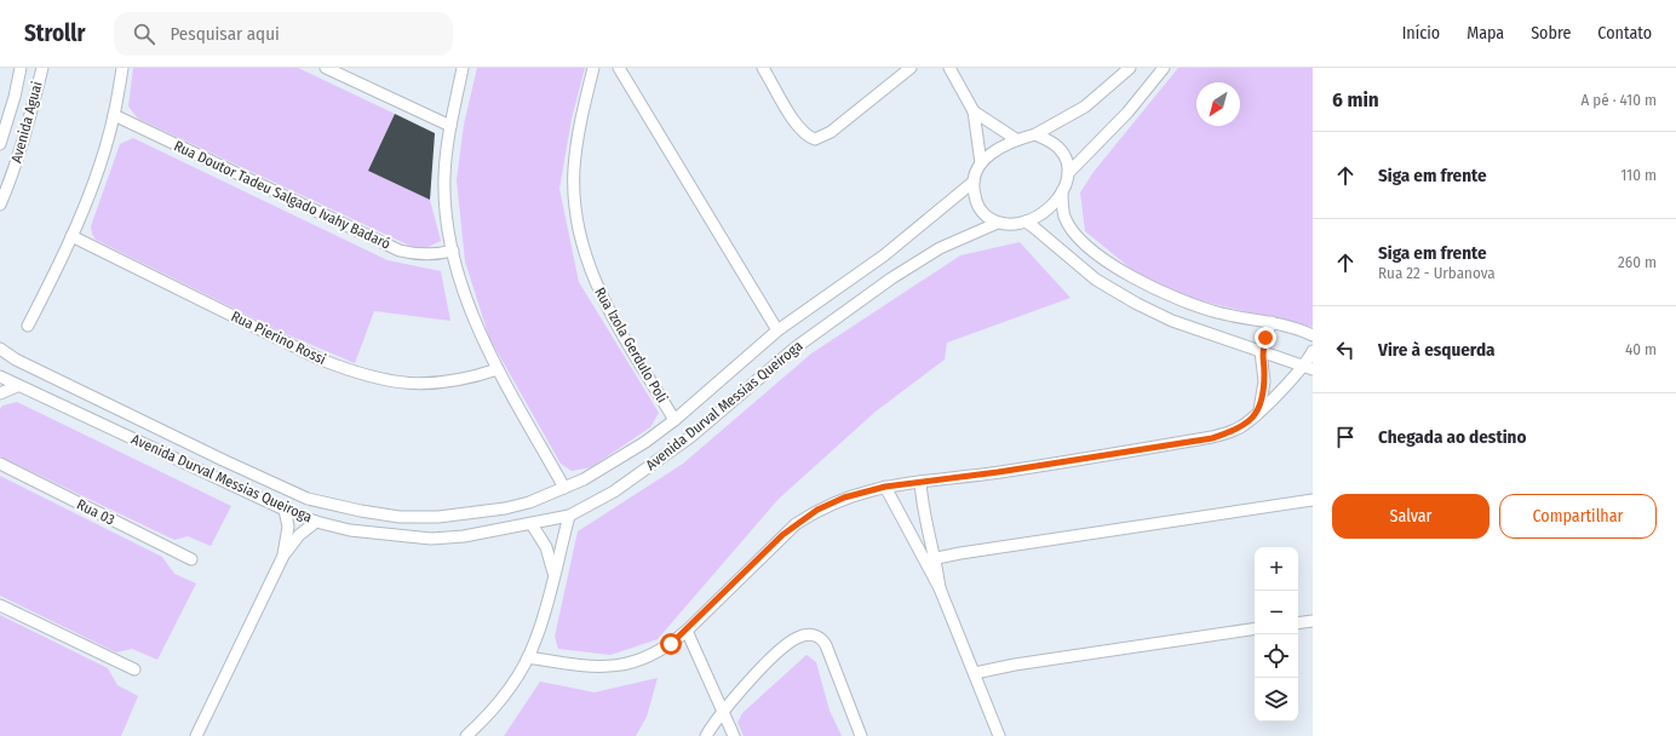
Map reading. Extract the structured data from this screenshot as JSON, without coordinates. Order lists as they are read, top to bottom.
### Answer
{
  "streets": {
    "street": [
      "Avenida Aguai",
      "Rua Doutor Tadeu Salgado Ivahy Badaró",
      "Rua Pierino Rossi",
      "Rua Izola Gerdulo Poli",
      "Avenida Durval Messias Queiroga",
      "Rua 03"
    ]
  },
  "crossings": [
    ["Rua Izola Gerdulo Poli", "Avenida Durval Messias Queiroga"]
  ],
  "north": "bottom left",
  "page": {
    "header": "Strollr",
    "search": "Pesquisar aqui",
    "nav": [
      "Início",
      "Mapa",
      "Sobre",
      "Contato"
    ],
    "heading": ["6 min", "A pé · 410 m"],
    "list": [
      ["Siga em frente", "110 m"],
      ["Siga em frente", "Rua 22 - Urbanova", "260 m"],
      ["Vire à esquerda", "40 m"],
      "Chegada ao destino"
    ],
    "buttons": ["Salvar", "Compartilhar"],
    "map_buttons": ["+", "−"]
  }
}
